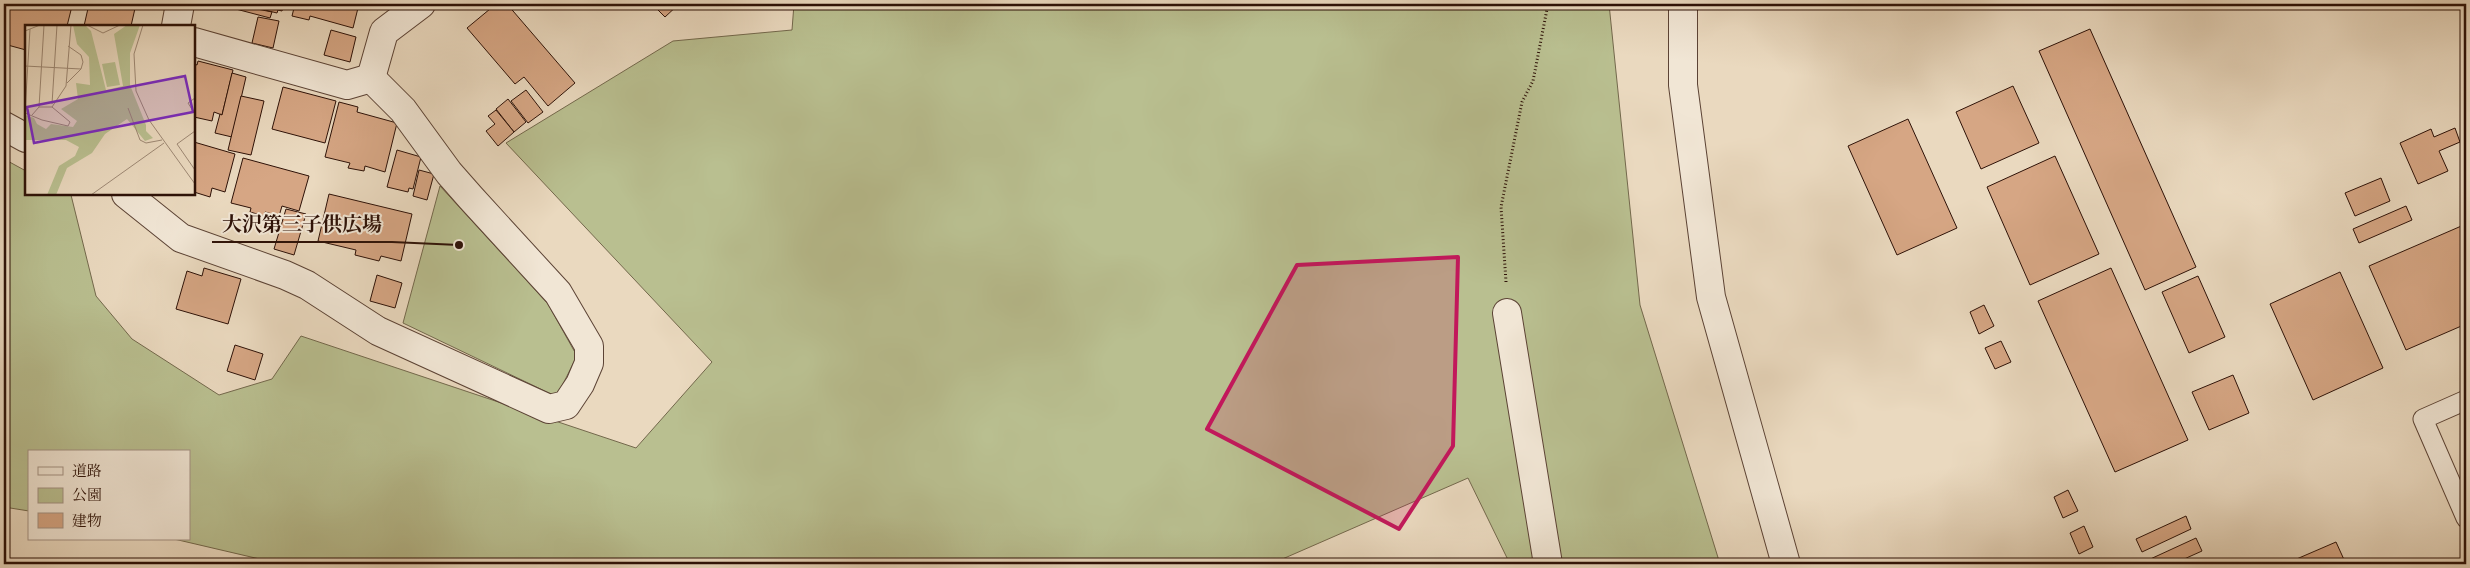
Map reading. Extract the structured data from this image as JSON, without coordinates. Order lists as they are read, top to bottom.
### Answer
{
  "places": ["大沢第三子供広場"],
  "legend": ["道路", "公園", "建物"]
}
